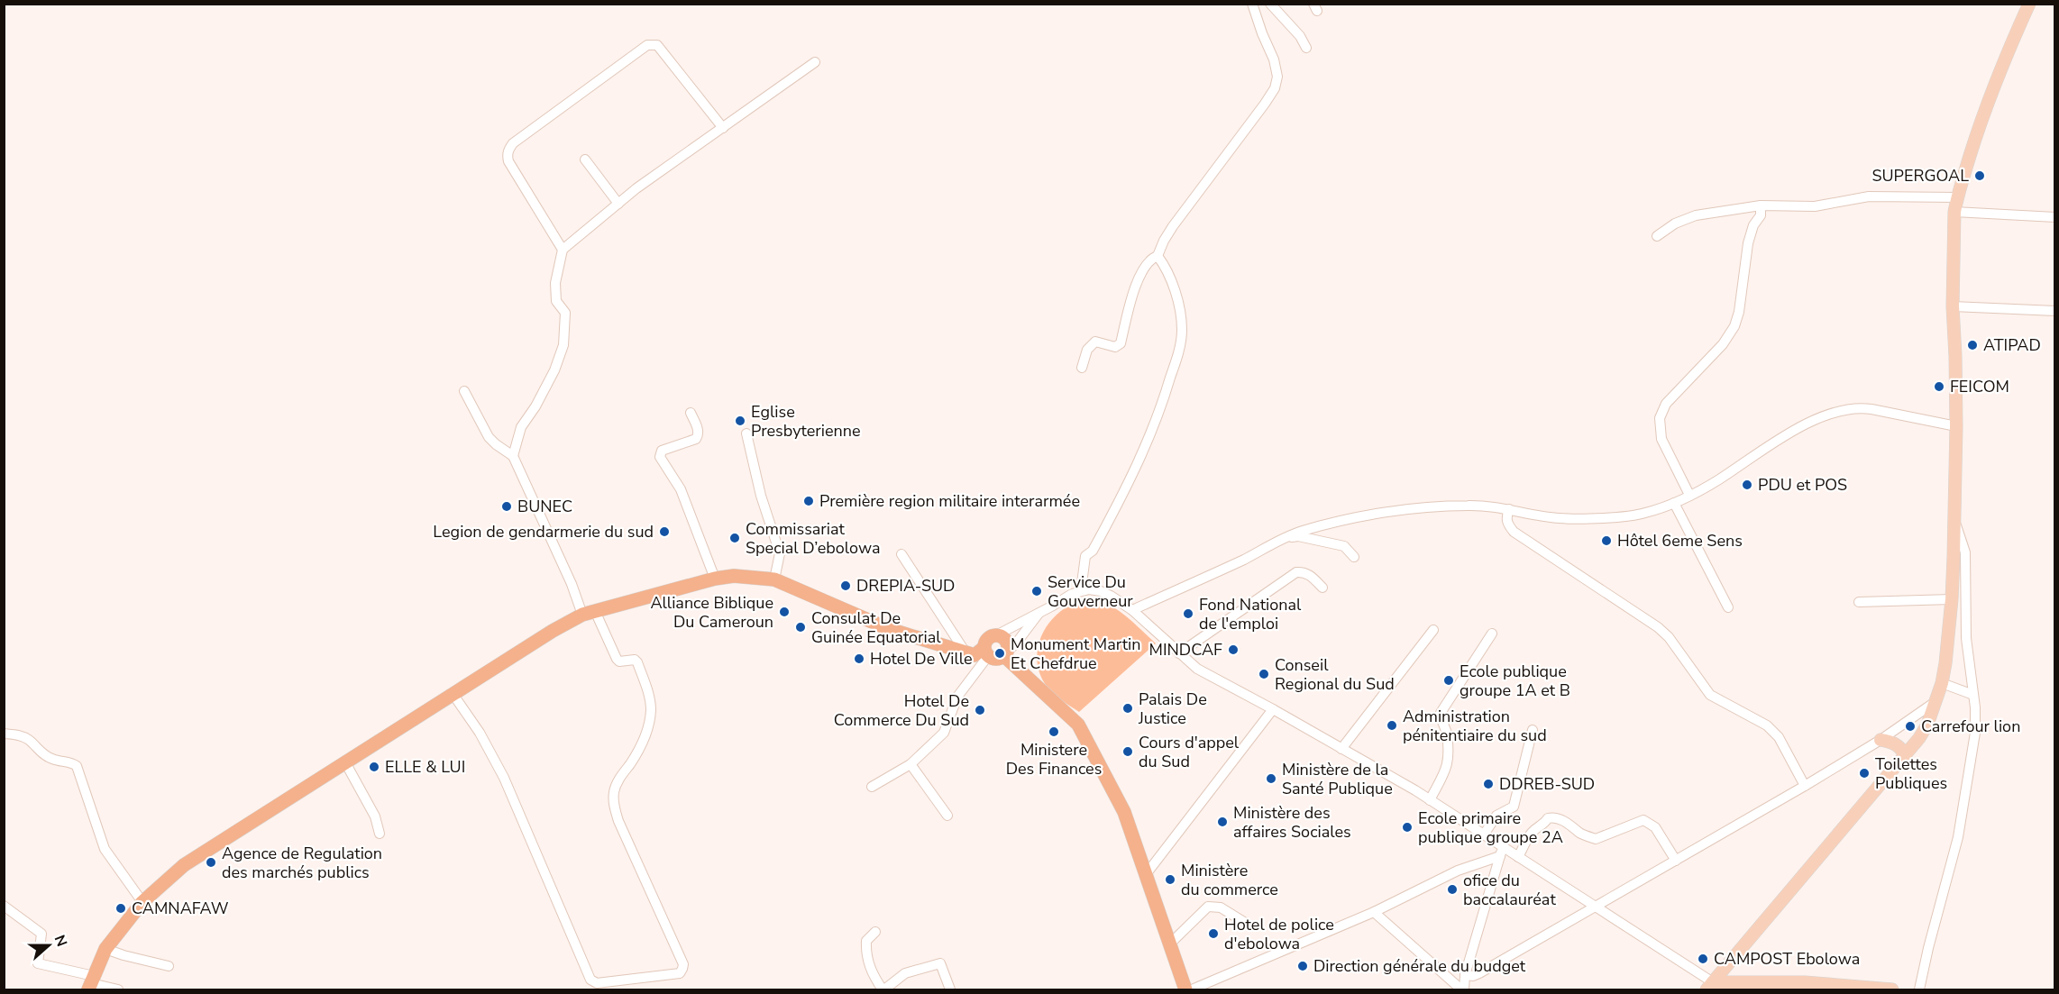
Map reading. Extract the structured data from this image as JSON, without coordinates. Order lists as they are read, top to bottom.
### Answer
{
  "places": [
    "SUPERGOAL",
    "ATIPAD",
    "FEICOM",
    "Eglise Presbyterienne",
    "PDU et POS",
    "Première region militaire interarmée",
    "BUNEC",
    "Legion de gendarmerie du sud",
    "Commissariat Special D’ebolowa",
    "Hôtel 6eme Sens",
    "DREPIA-SUD",
    "Service Du Gouverneur",
    "Alliance Biblique Du Cameroun",
    "Fond National de l'emploi",
    "Consulat De Guinée Equatorial",
    "MINDCAF",
    "Monument Martin Et Chefdrue",
    "Hotel De Ville",
    "Conseil Regional du Sud",
    "Ecole publique groupe 1A et B",
    "Palais De Justice",
    "Hotel De Commerce Du Sud",
    "Administration pénitentiaire du sud",
    "Carrefour lion",
    "Ministere Des Finances",
    "Cours d'appel du Sud",
    "ELLE & LUI",
    "Toilettes Publiques",
    "Ministère de la Santé Publique",
    "DDREB-SUD",
    "Ministère des affaires Sociales",
    "Ecole primaire publique groupe 2A",
    "Agence de Regulation des marchés publics",
    "Ministère du commerce",
    "ofice du baccalauréat",
    "CAMNAFAW",
    "Hotel de police d'ebolowa",
    "CAMPOST Ebolowa",
    "Direction générale du budget"
  ],
  "north": "right"
}
